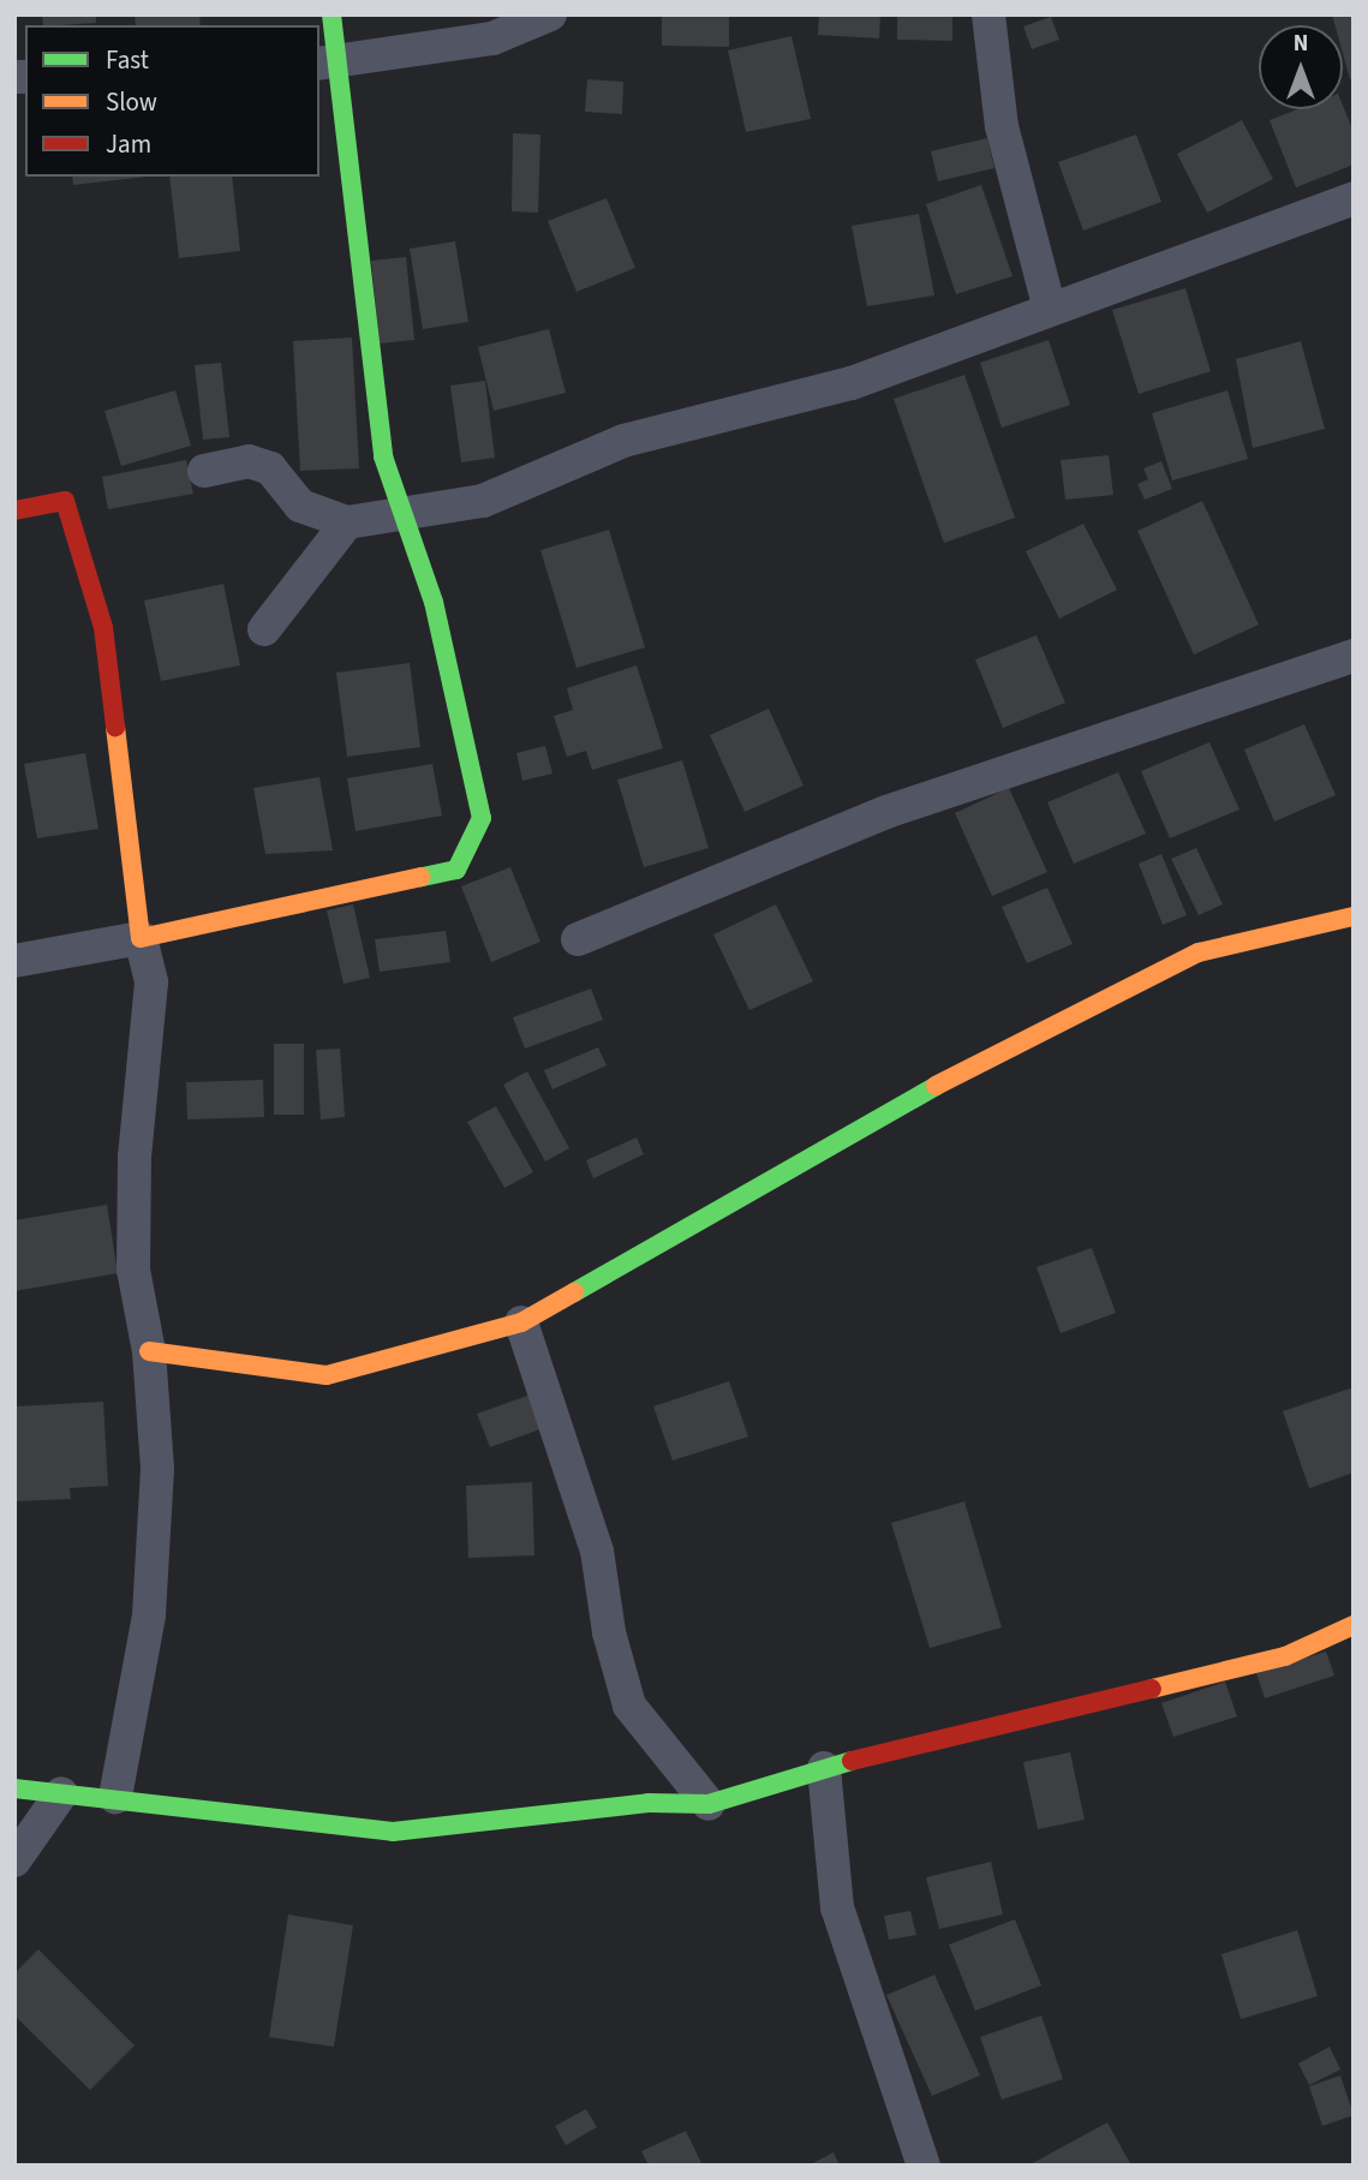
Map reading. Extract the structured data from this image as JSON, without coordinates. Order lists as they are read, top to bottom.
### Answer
{
  "legend": ["Fast", "Slow", "Jam"],
  "north": "top"
}
